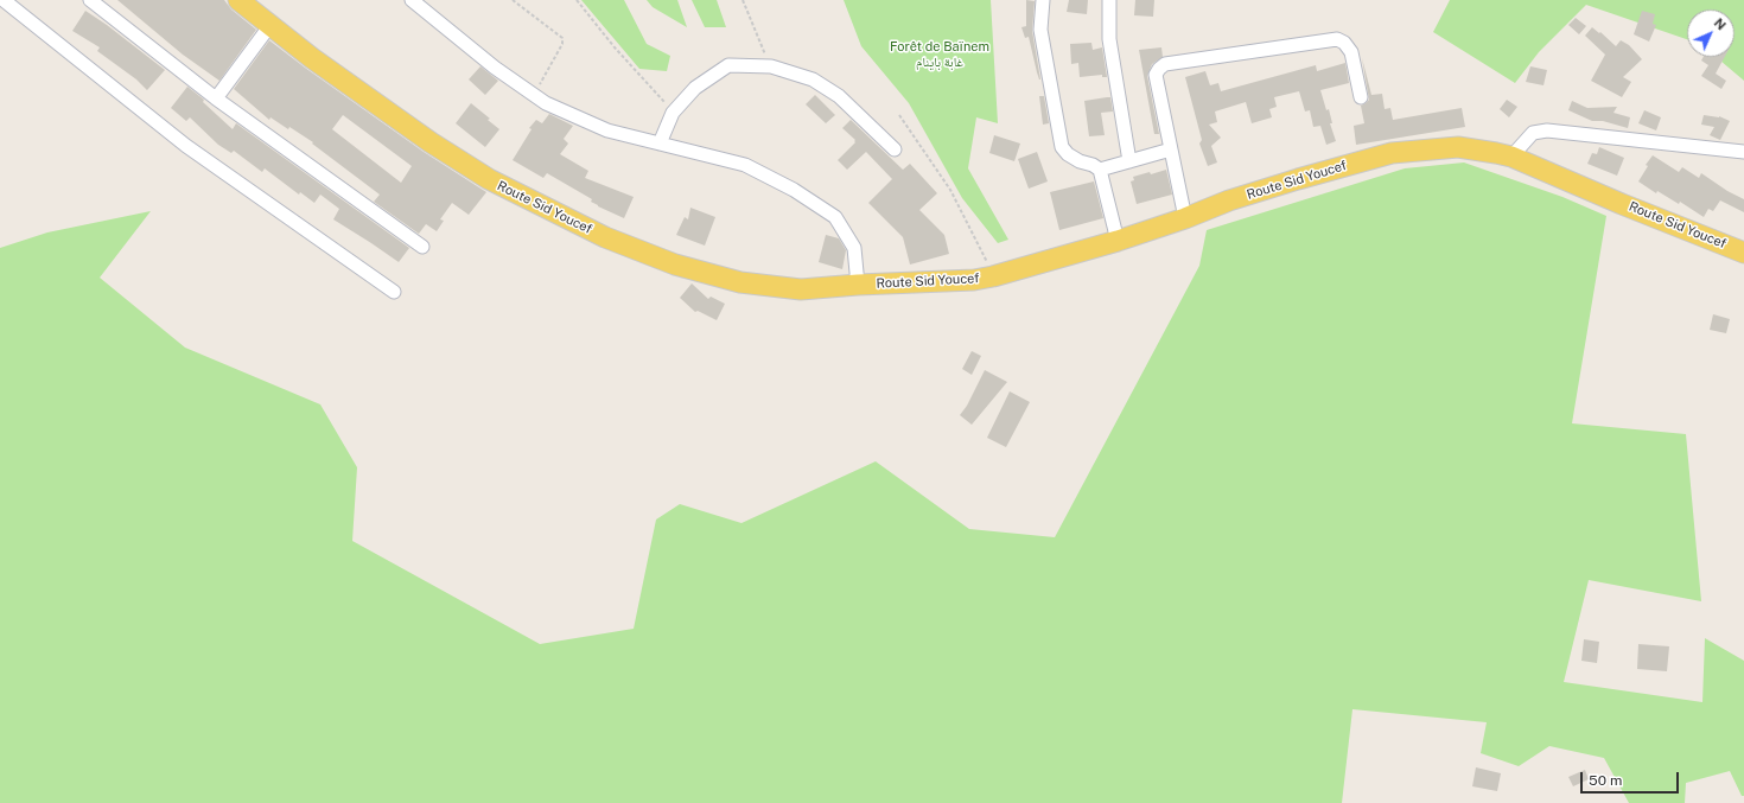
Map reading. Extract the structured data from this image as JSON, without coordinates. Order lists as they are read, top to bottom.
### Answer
{
  "streets": {
    "main road": ["Route Sid Youcef"]
  },
  "parks": ["Forêt de Baïnem غابة باينام"],
  "scale_bar": "50 m",
  "north": "top right"
}
